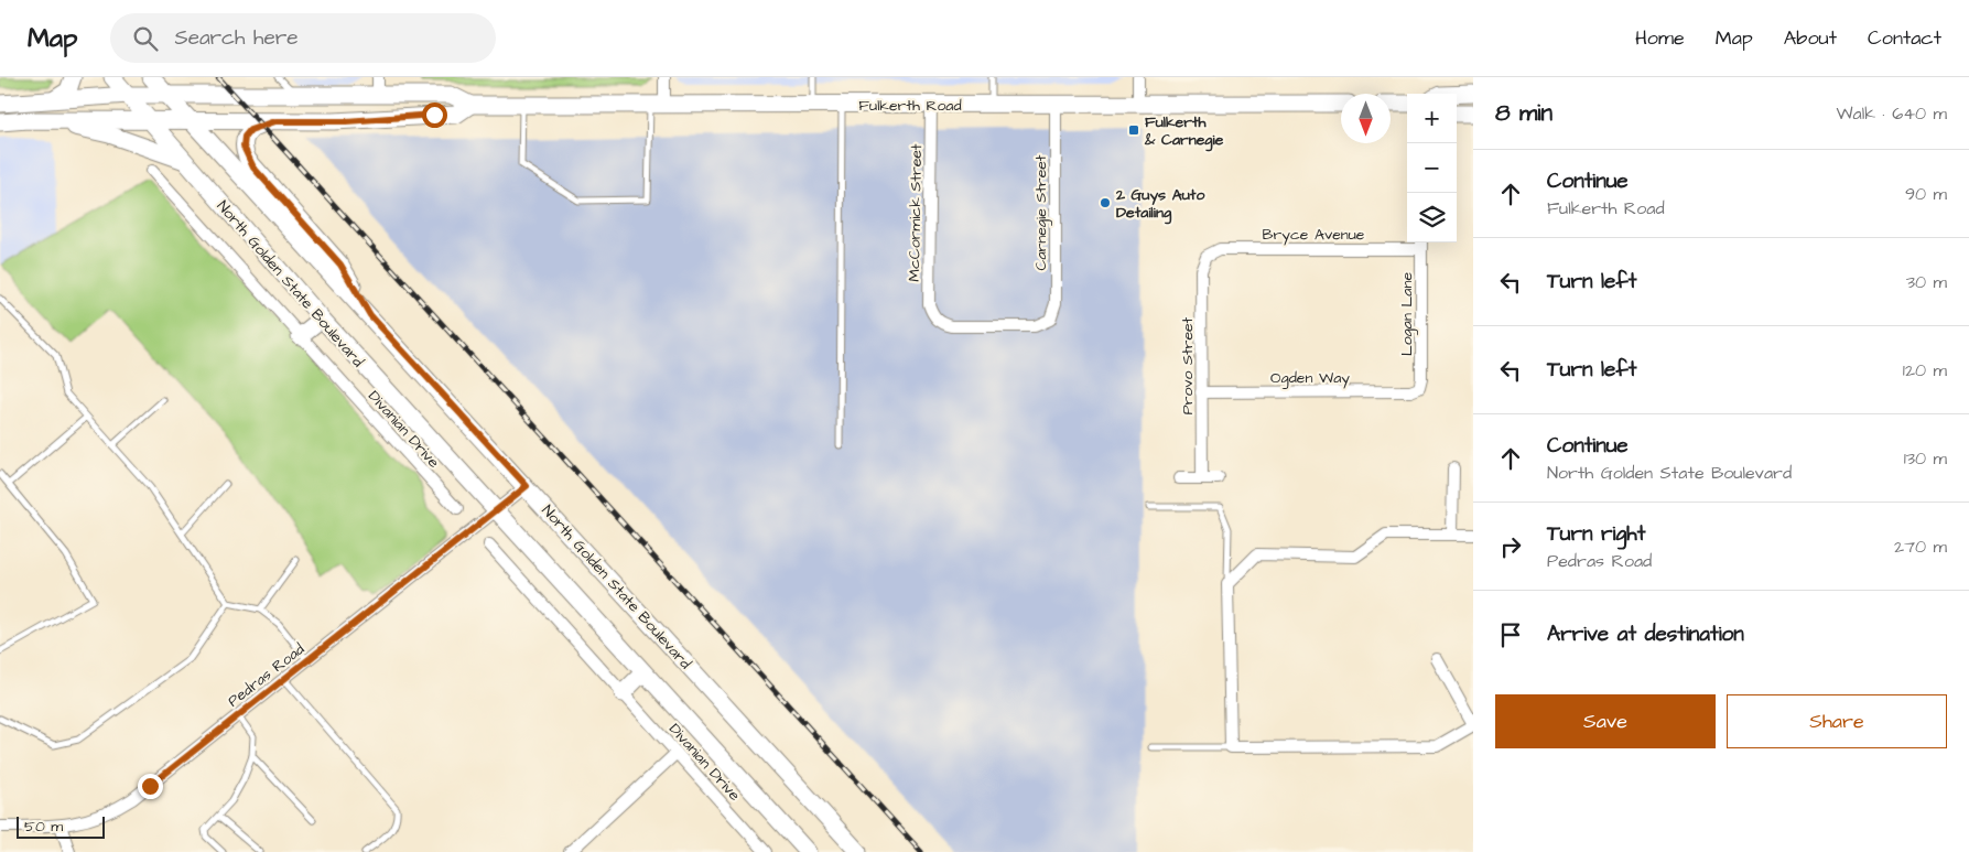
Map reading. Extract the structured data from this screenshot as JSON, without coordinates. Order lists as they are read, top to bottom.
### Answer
{
  "streets": {
    "main road": ["Fulkerth Road", "North Golden State Boulevard"],
    "street": [
      "McCormick Street",
      "Carnegie Street",
      "Bryce Avenue",
      "Logan Lane",
      "Provo Street",
      "Ogden Way",
      "Divanian Drive",
      "Pedras Road"
    ]
  },
  "crossings": [
    ["Fulkerth Road", "McCormick Street"],
    ["Fulkerth Road", "Carnegie Street"],
    ["Fulkerth Road", "North Golden State Boulevard"],
    ["McCormick Street", "Carnegie Street"],
    ["Bryce Avenue", "Logan Lane"],
    ["Bryce Avenue", "Provo Street"],
    ["North Golden State Boulevard", "Pedras Road"],
    ["Logan Lane", "Ogden Way"],
    ["Provo Street", "Ogden Way"]
  ],
  "places": {
    "transit": ["Fulkerth & Carnegie"],
    "other": ["2 Guys Auto Detailing"]
  },
  "scale_bar": "50 m",
  "north": "bottom",
  "page": {
    "header": "Map",
    "search": "Search here",
    "nav": [
      "Home",
      "Map",
      "About",
      "Contact"
    ],
    "heading": ["8 min", "Walk · 640 m"],
    "map_buttons": ["+", "−"],
    "list": [
      ["Continue", "Fulkerth Road", "90 m"],
      ["Turn left", "30 m"],
      ["Turn left", "120 m"],
      ["Continue", "North Golden State Boulevard", "130 m"],
      ["Turn right", "Pedras Road", "270 m"],
      "Arrive at destination"
    ],
    "buttons": ["Save", "Share"],
    "scale": "50 m"
  }
}
